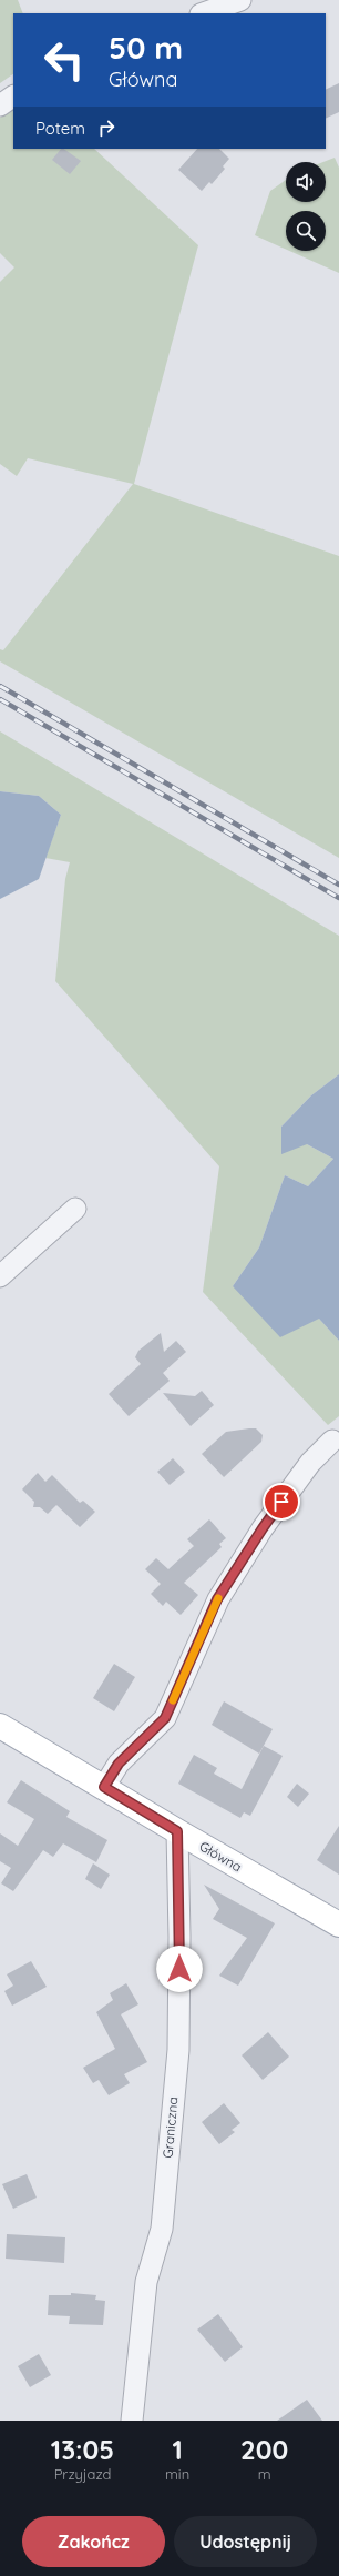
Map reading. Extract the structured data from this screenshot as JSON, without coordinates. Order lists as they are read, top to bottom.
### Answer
{
  "streets": {
    "main road": ["Główna"],
    "street": ["Graniczna"]
  },
  "crossings": [
    ["Główna", "Graniczna"]
  ],
  "page": {
    "turn": ["50 m", "Główna"],
    "then": "Potem",
    "eta": [
      "13:05",
      "Przyjazd",
      "1",
      "min",
      "200",
      "m"
    ],
    "buttons": ["Zakończ", "Udostępnij"]
  }
}
